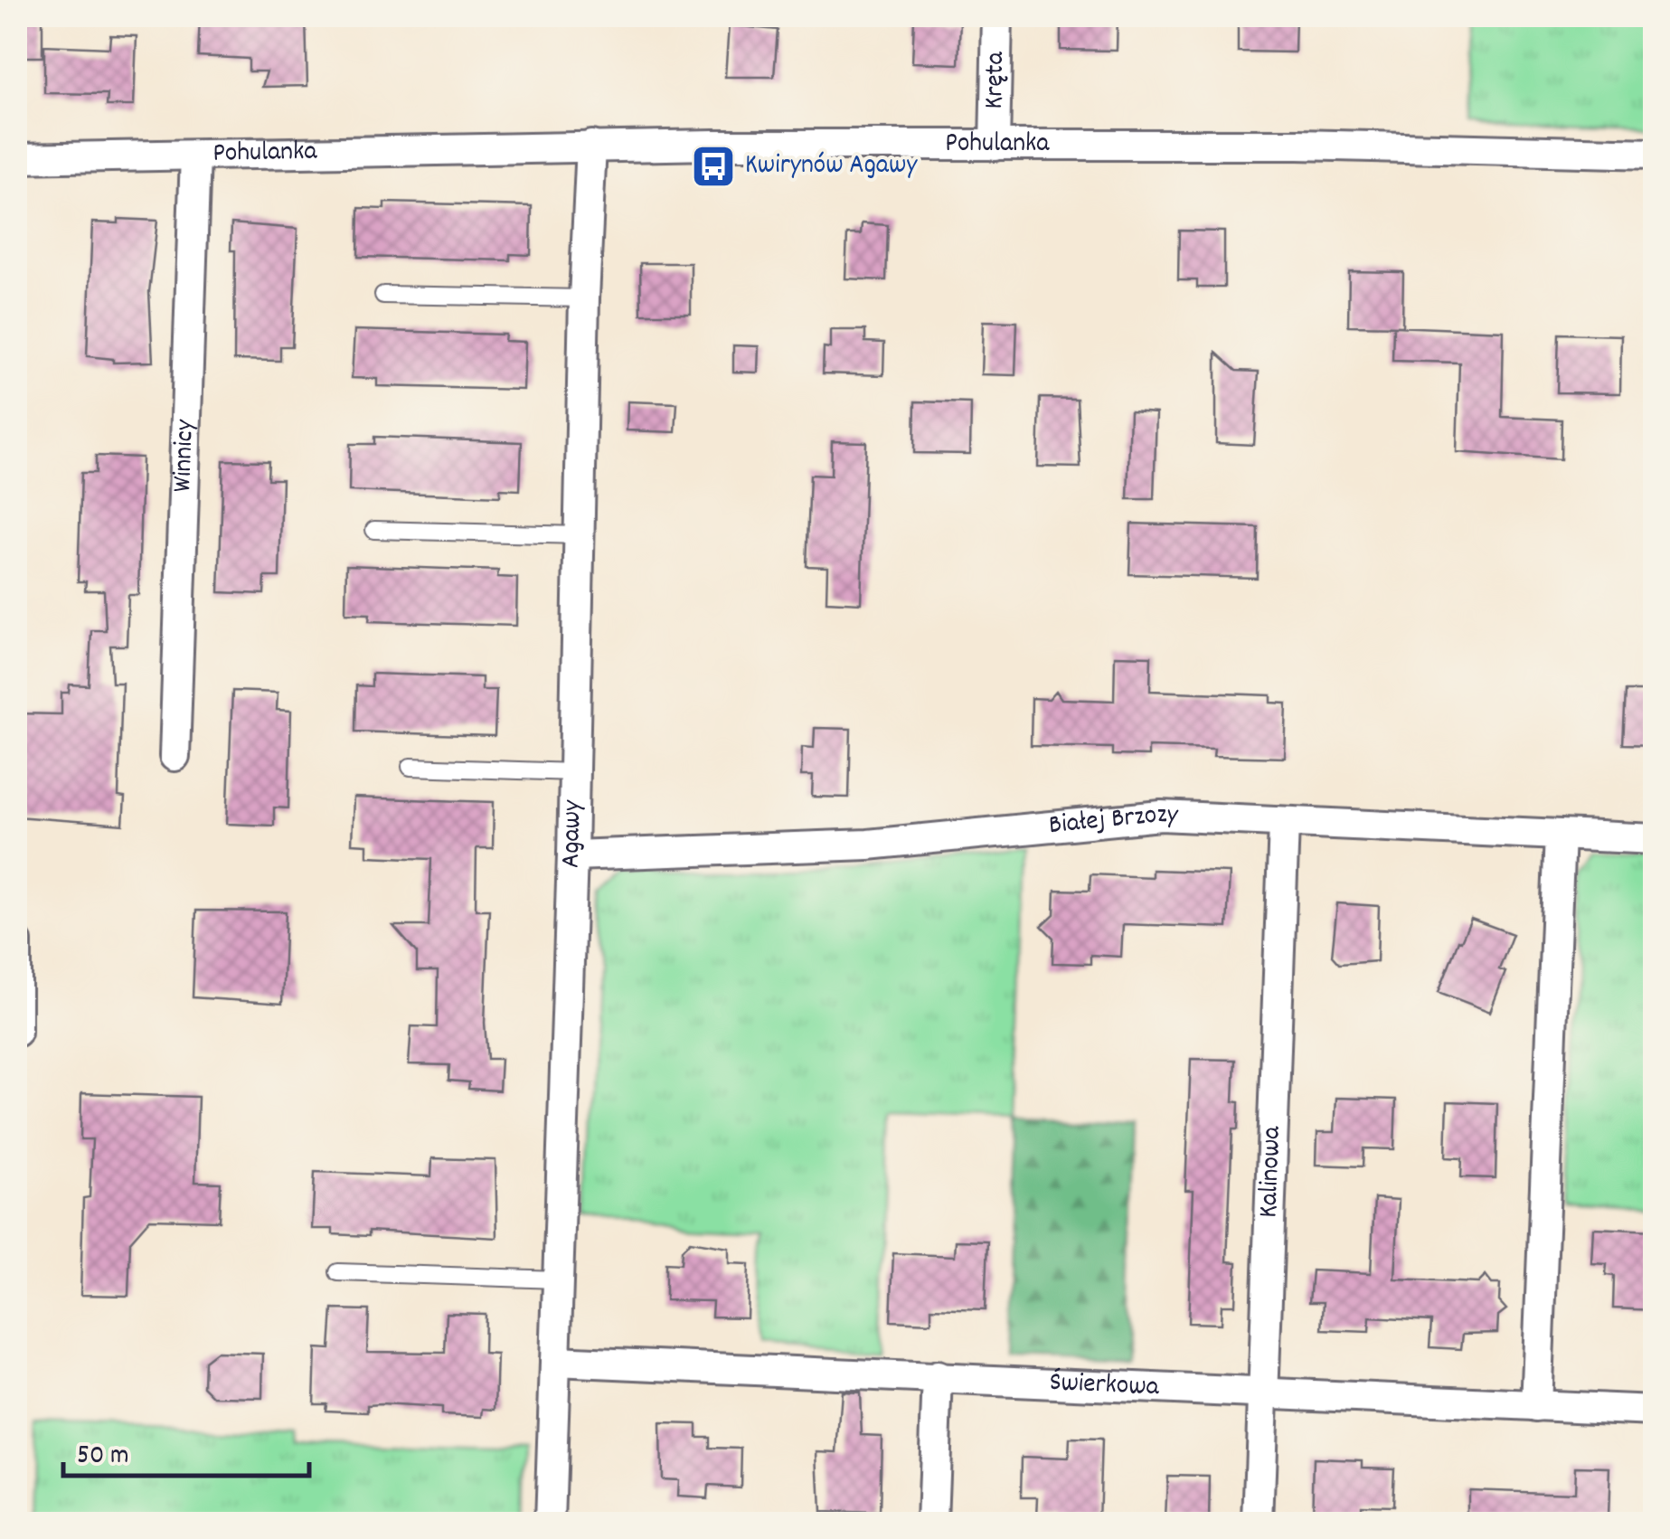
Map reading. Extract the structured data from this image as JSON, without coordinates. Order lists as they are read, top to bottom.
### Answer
{
  "streets": {
    "street": [
      "Kręta",
      "Pohulanka",
      "Winnicy",
      "Białej Brzozy",
      "Agawy",
      "Kalinowa",
      "Świerkowa"
    ]
  },
  "crossings": [
    ["Kręta", "Pohulanka"],
    ["Pohulanka", "Winnicy"],
    ["Pohulanka", "Agawy"],
    ["Białej Brzozy", "Agawy"],
    ["Białej Brzozy", "Kalinowa"],
    ["Agawy", "Świerkowa"],
    ["Kalinowa", "Świerkowa"]
  ],
  "places": {
    "bus stop": ["Kwirynów Agawy"]
  },
  "scale_bar": "50 m"
}
